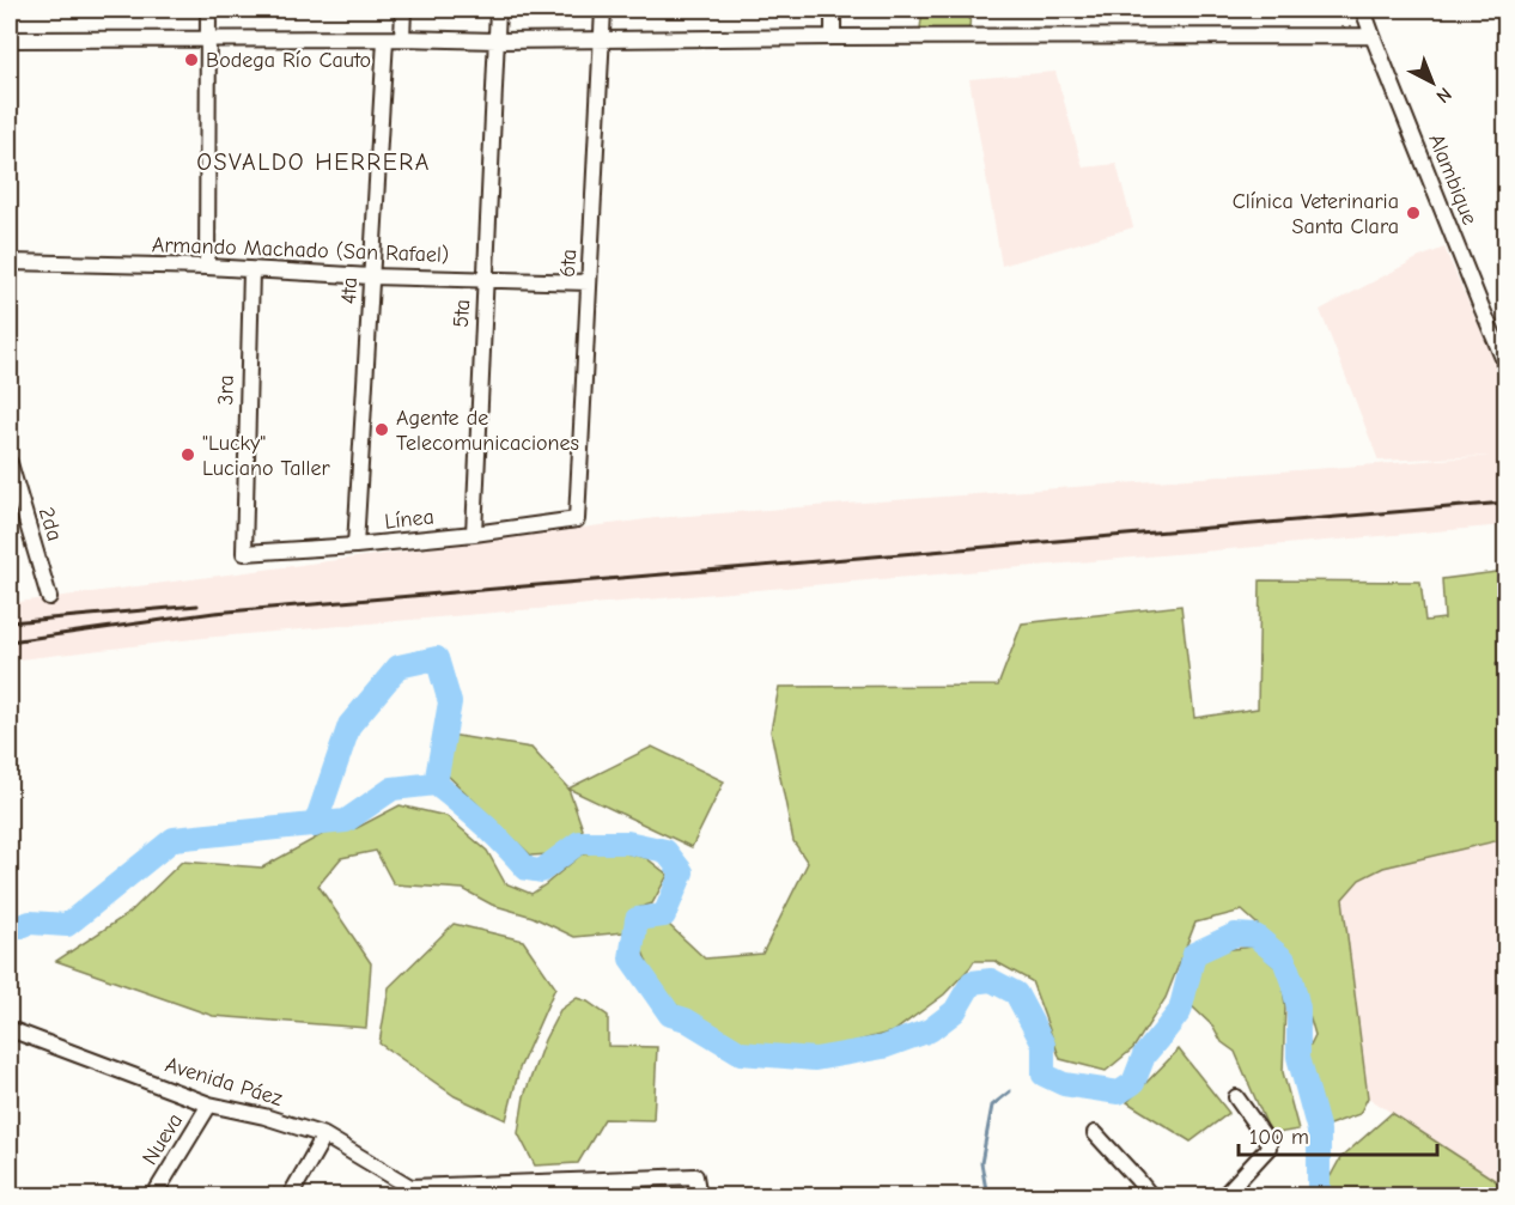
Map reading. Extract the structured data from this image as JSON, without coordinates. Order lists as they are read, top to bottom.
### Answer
{
  "streets": {
    "street": [
      "Alambique",
      "Armando Machado (San Rafael)",
      "6ta",
      "4ta",
      "5ta",
      "3ra",
      "Línea",
      "2da",
      "Avenida Páez",
      "Nueva"
    ]
  },
  "crossings": [
    ["Armando Machado (San Rafael)", "6ta"],
    ["Armando Machado (San Rafael)", "4ta"],
    ["Armando Machado (San Rafael)", "5ta"],
    ["Armando Machado (San Rafael)", "3ra"],
    ["6ta", "Línea"],
    ["4ta", "Línea"],
    ["5ta", "Línea"],
    ["3ra", "Línea"],
    ["Avenida Páez", "Nueva"]
  ],
  "districts": ["OSVALDO HERRERA"],
  "places": [
    "Bodega Río Cauto",
    "Clínica Veterinaria Santa Clara",
    "Agente de Telecomunicaciones",
    "\"Lucky\" Luciano Taller"
  ],
  "scale_bar": "100 m",
  "north": "bottom right"
}
